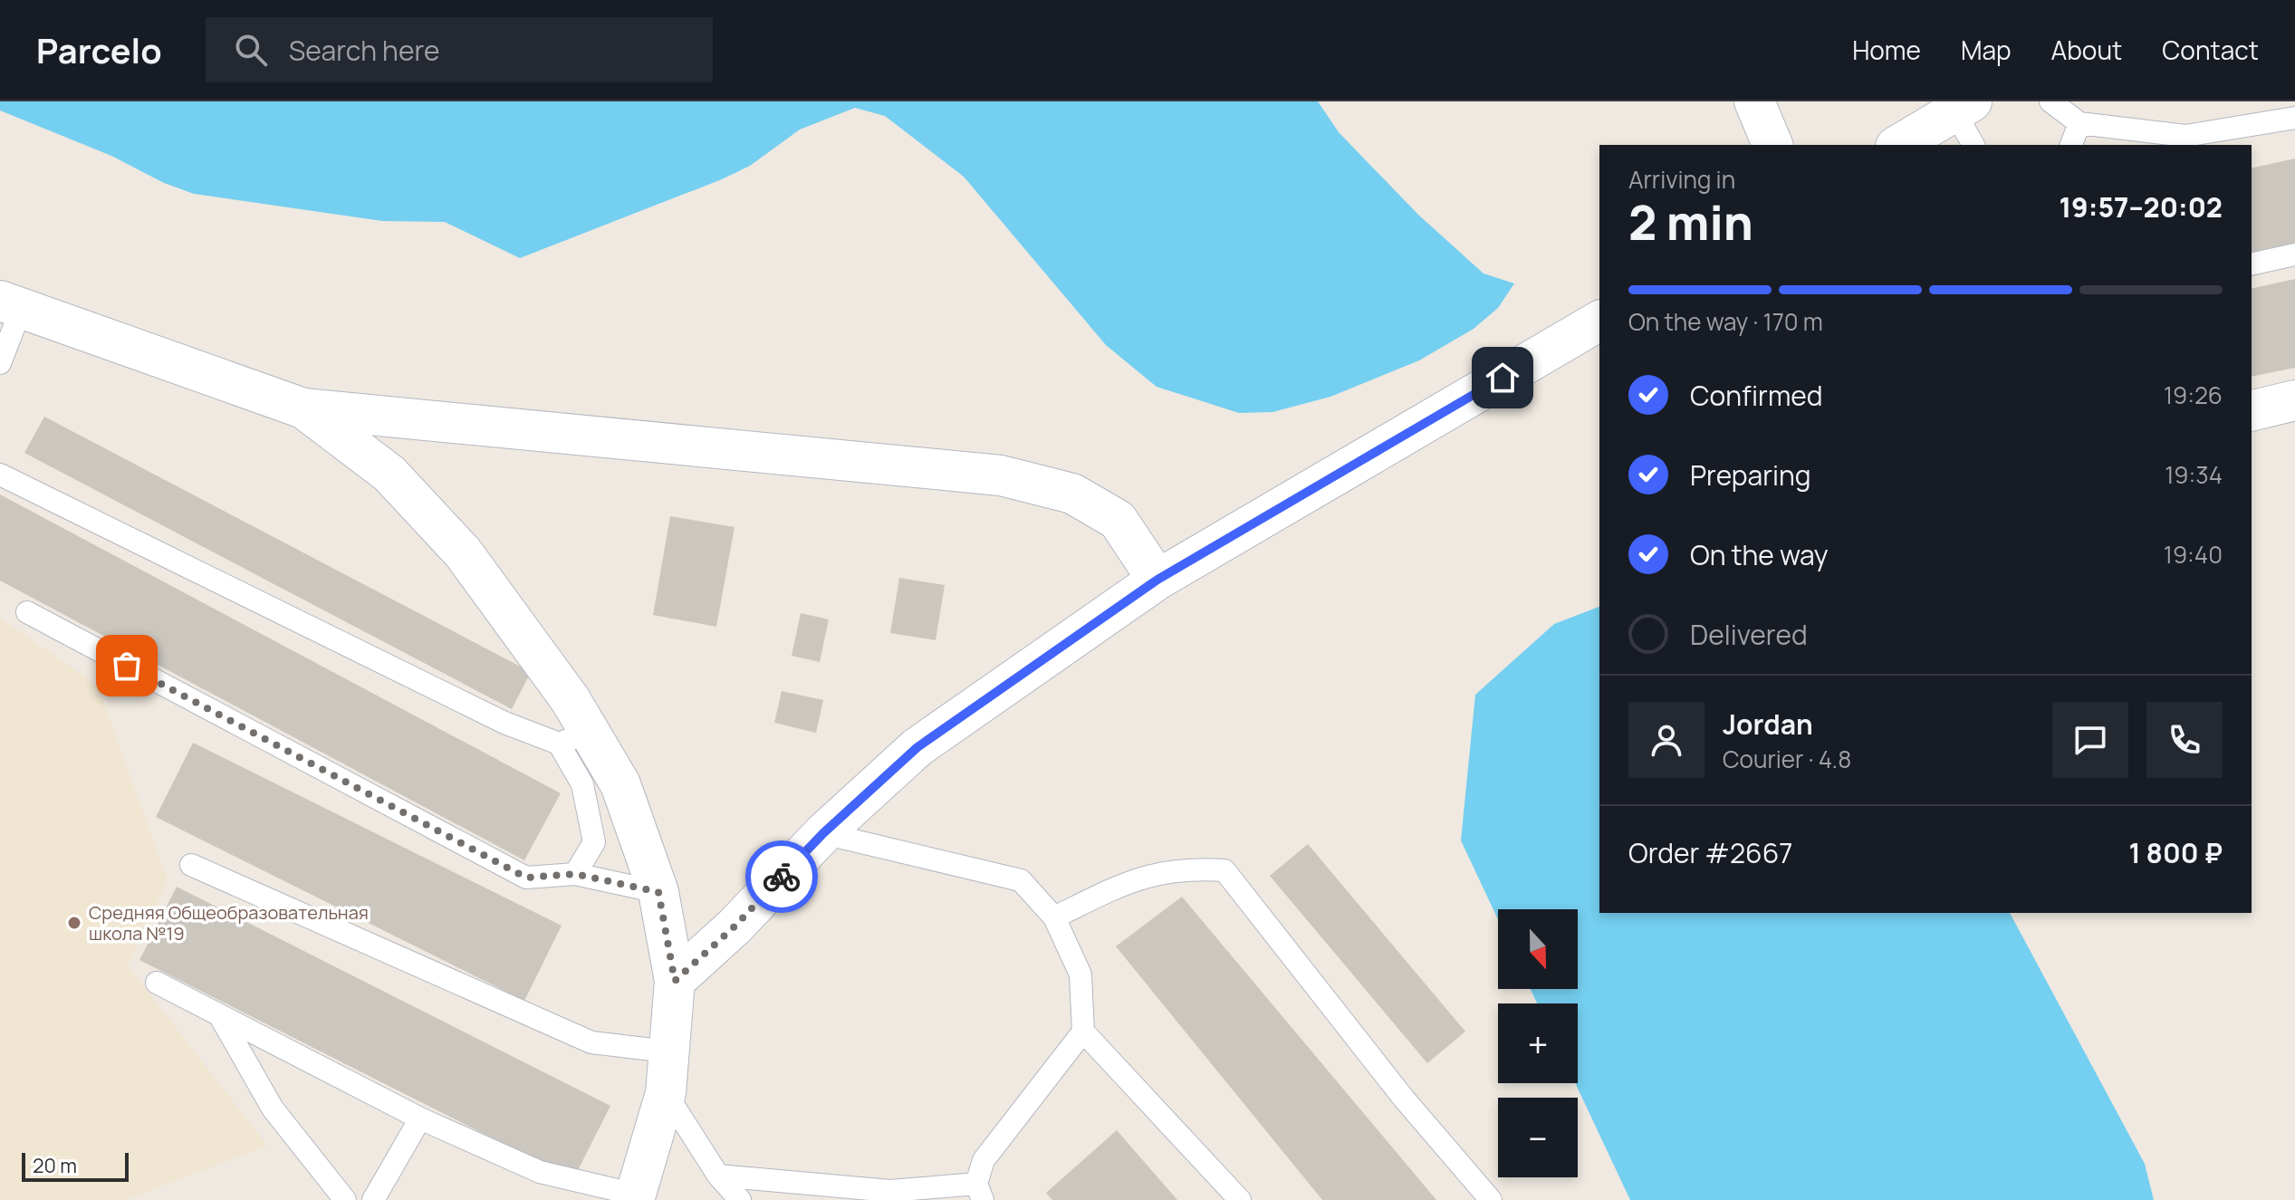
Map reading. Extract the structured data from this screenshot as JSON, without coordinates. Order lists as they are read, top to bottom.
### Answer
{
  "places": ["Средняя Общеобразовательная школа №19"],
  "scale_bar": "20 m",
  "north": "bottom",
  "page": {
    "header": "Parcelo",
    "search": "Search here",
    "nav": [
      "Home",
      "Map",
      "About",
      "Contact"
    ],
    "heading": ["2 min", "Arriving in", "19:57–20:02"],
    "panel": [
      "Jordan",
      "Courier · 4.8",
      "Order #2667",
      "1 800 ₽"
    ],
    "bar": "On the way · 170 m",
    "list": [
      ["Confirmed", "19:26"],
      ["Preparing", "19:34"],
      ["On the way", "19:40"],
      "Delivered"
    ],
    "map_buttons": ["+", "−"],
    "scale": "20 m"
  }
}
